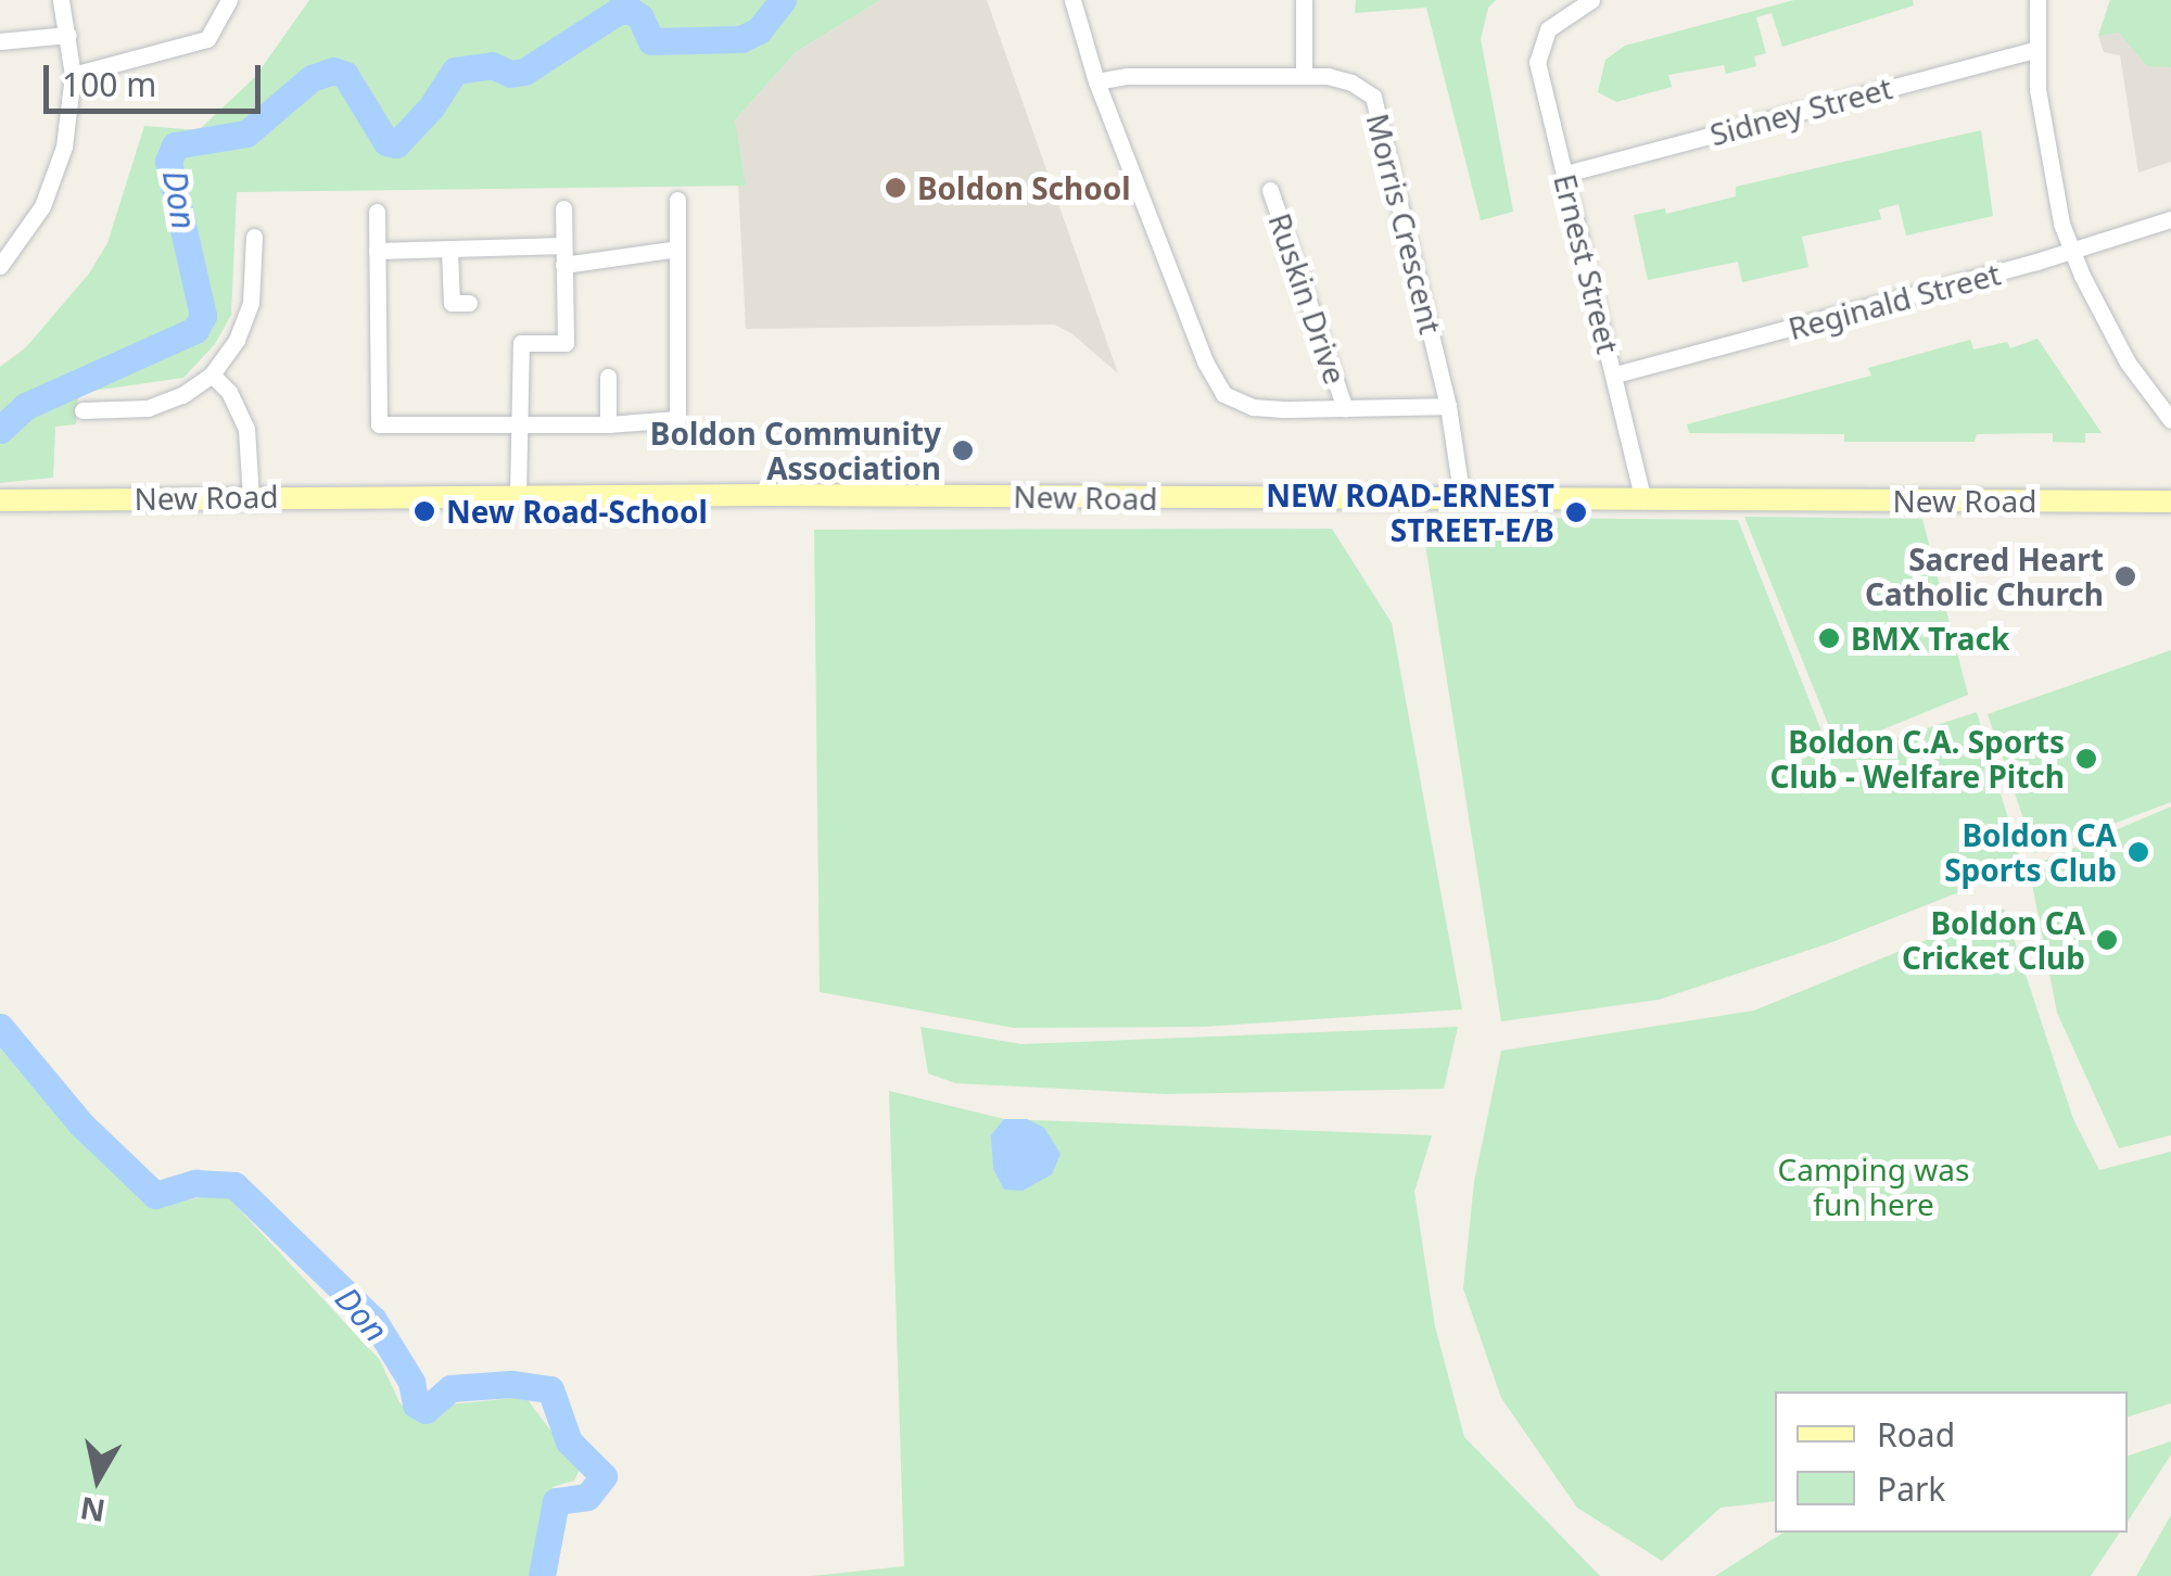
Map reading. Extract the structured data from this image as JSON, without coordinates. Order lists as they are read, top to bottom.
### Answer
{
  "streets": {
    "main road": ["New Road"],
    "street": [
      "Sidney Street",
      "Morris Crescent",
      "Ernest Street",
      "Ruskin Drive",
      "Reginald Street"
    ]
  },
  "crossings": [
    ["Sidney Street", "Ernest Street"],
    ["Morris Crescent", "New Road"],
    ["Ernest Street", "Reginald Street"],
    ["Ernest Street", "New Road"]
  ],
  "water": ["Don"],
  "parks": ["Camping was fun here"],
  "places": [
    "Boldon School",
    "Boldon Community Association",
    "New Road-School",
    "NEW ROAD-ERNEST STREET-E/B",
    "Sacred Heart Catholic Church",
    "BMX Track",
    "Boldon C.A. Sports Club - Welfare Pitch",
    "Boldon CA Sports Club",
    "Boldon CA Cricket Club"
  ],
  "legend": ["Road", "Park"],
  "scale_bar": "100 m",
  "north": "bottom"
}
